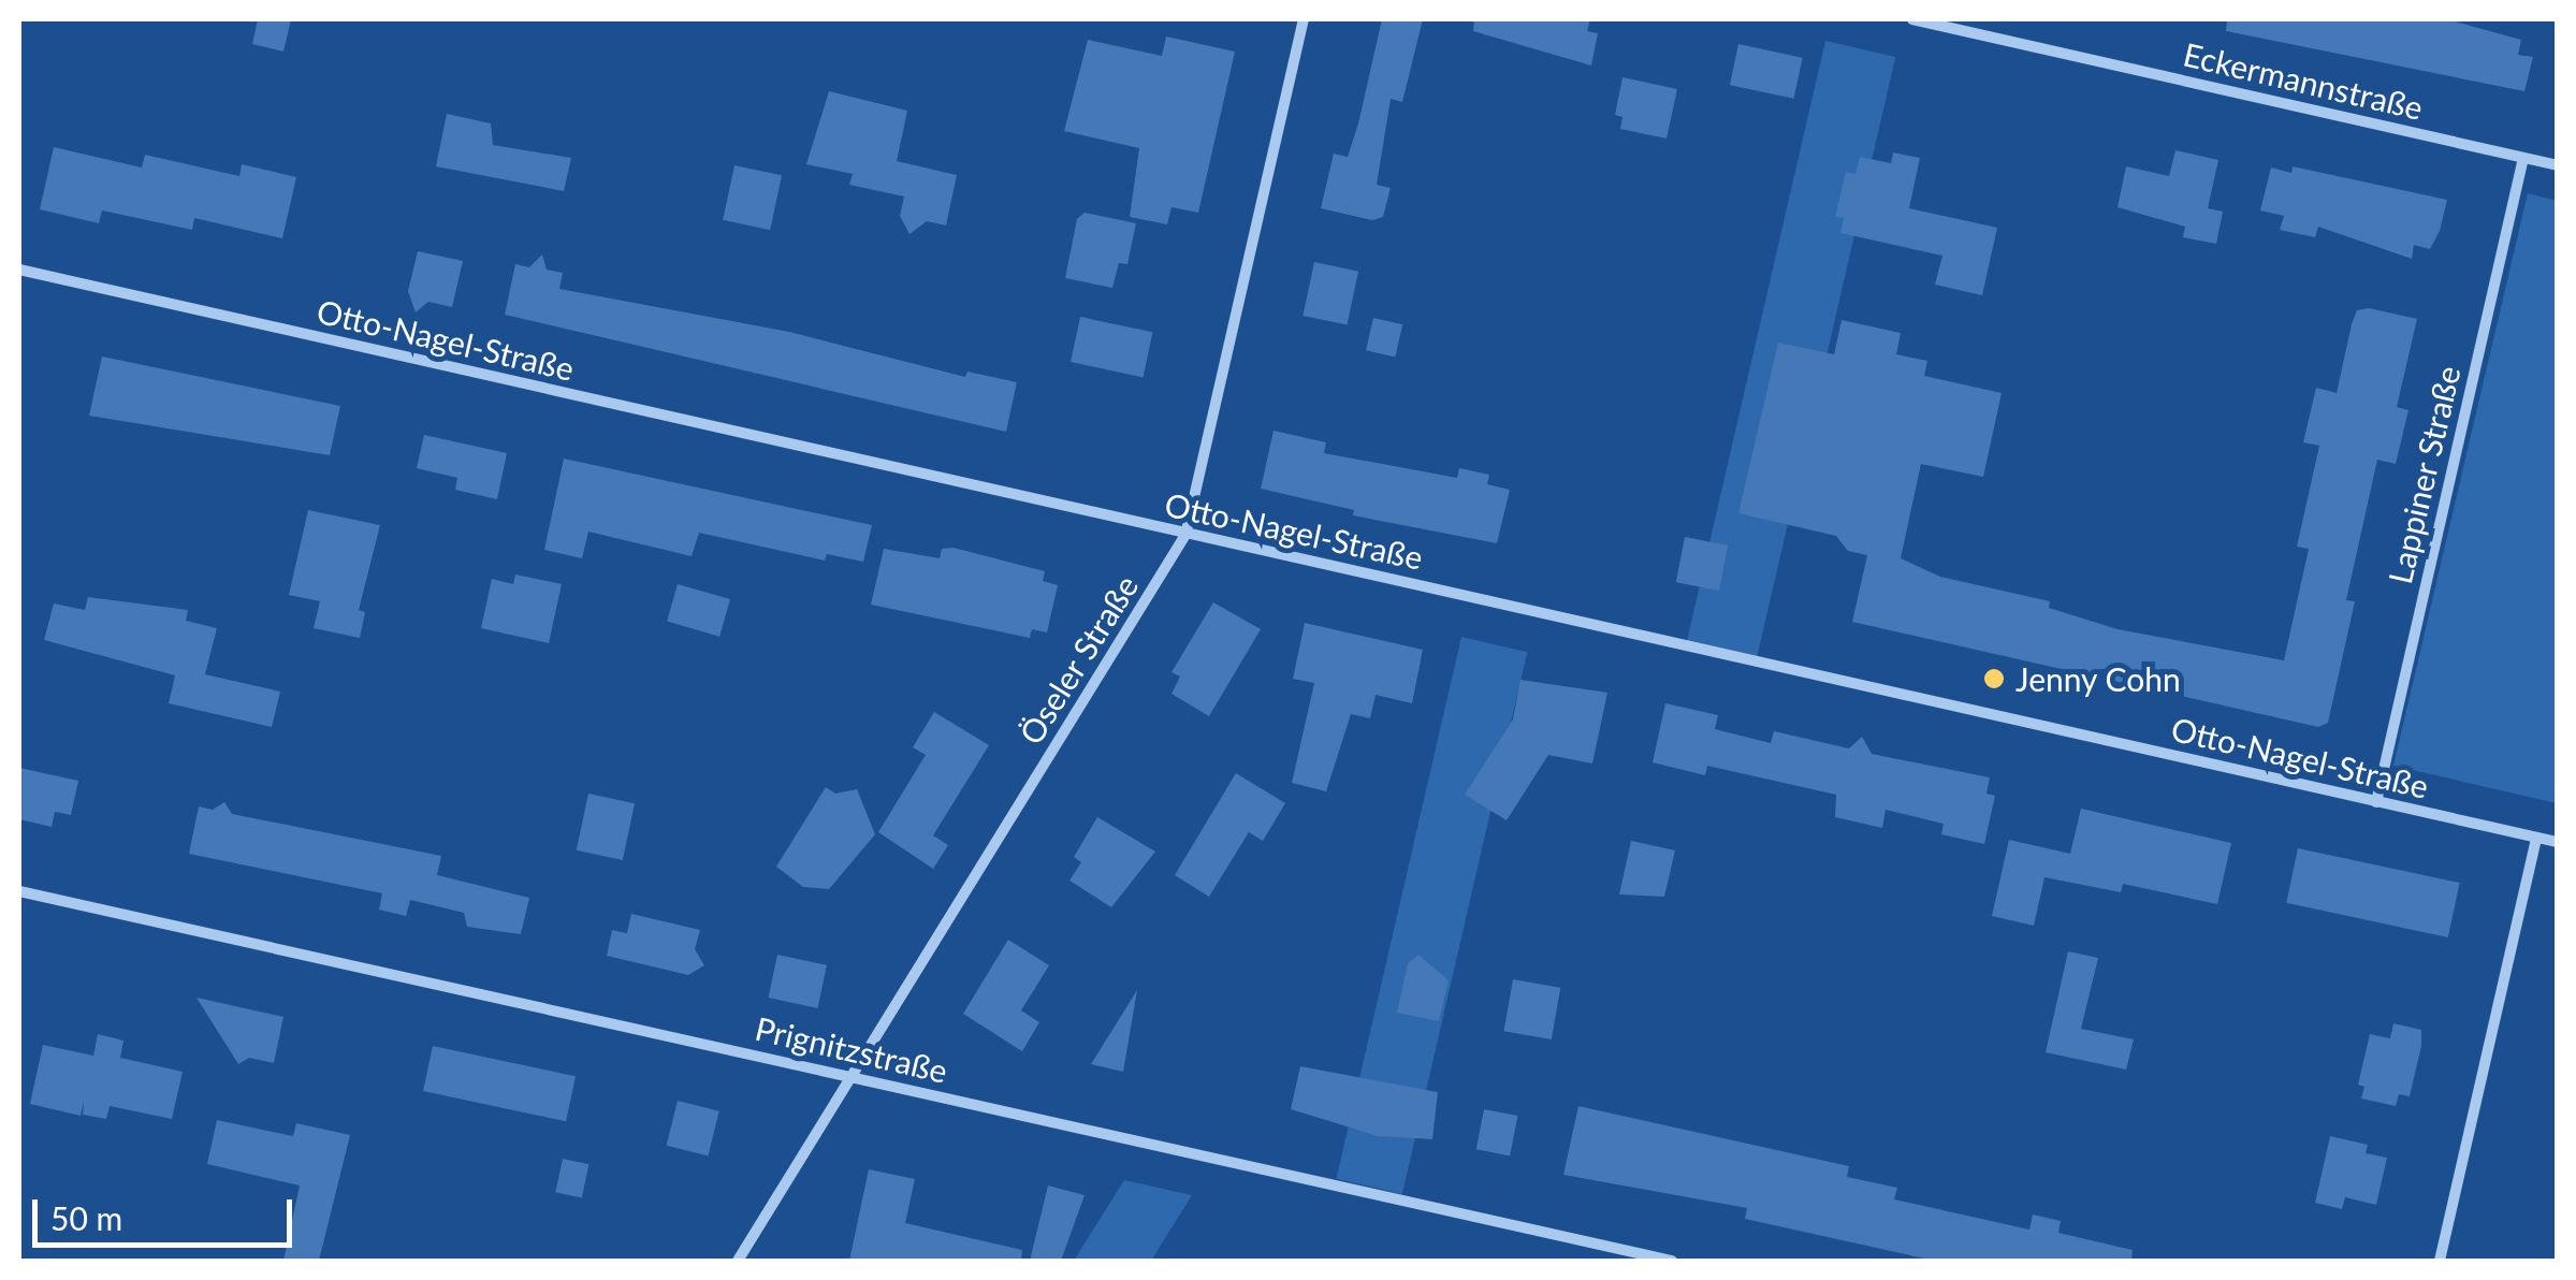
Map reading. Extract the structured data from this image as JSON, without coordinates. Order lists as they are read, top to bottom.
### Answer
{
  "streets": {
    "street": [
      "Eckermannstraße",
      "Otto-Nagel-Straße",
      "Lappiner Straße",
      "Öseler Straße",
      "Prignitzstraße"
    ]
  },
  "crossings": [
    ["Eckermannstraße", "Lappiner Straße"],
    ["Otto-Nagel-Straße", "Lappiner Straße"],
    ["Otto-Nagel-Straße", "Öseler Straße"],
    ["Öseler Straße", "Prignitzstraße"]
  ],
  "places": ["Jenny Cohn"],
  "scale_bar": "50 m"
}
